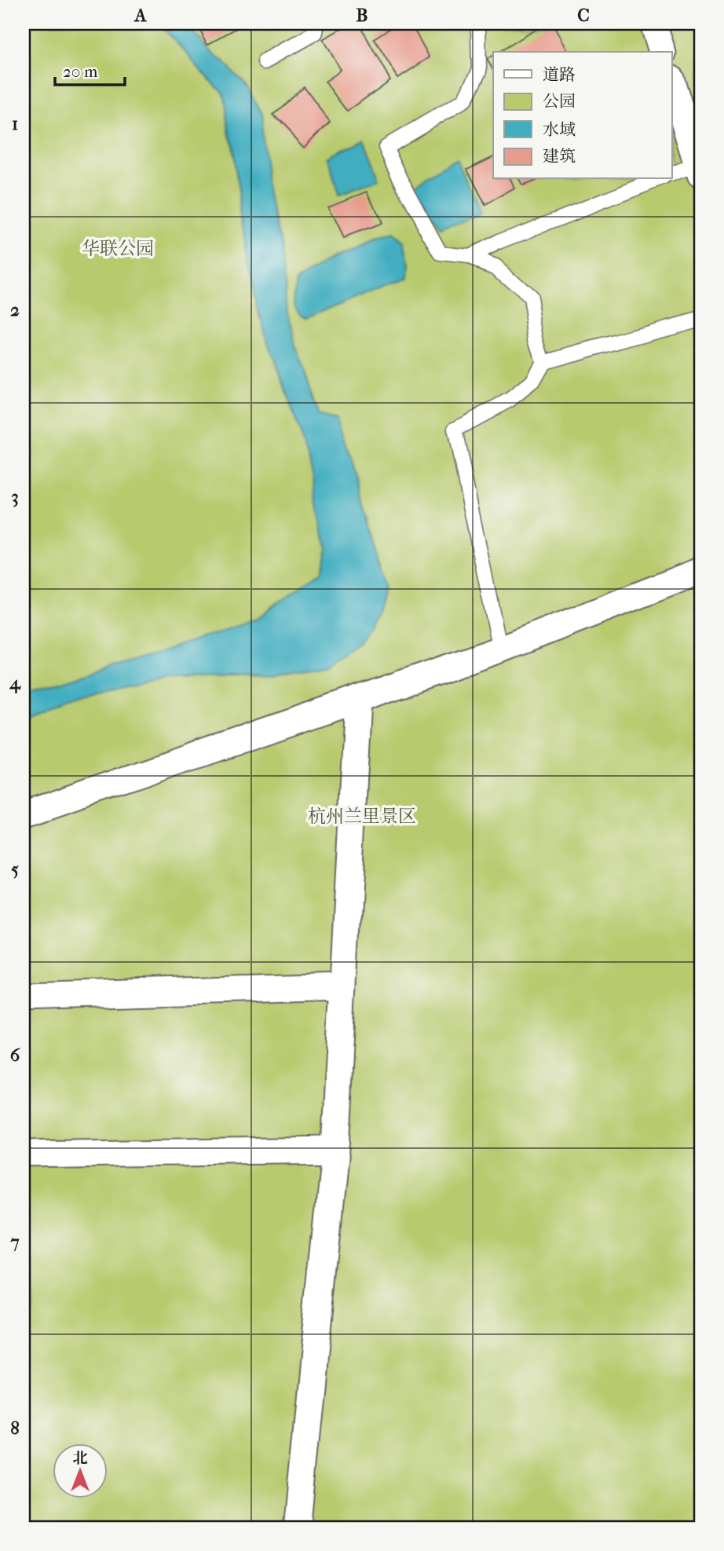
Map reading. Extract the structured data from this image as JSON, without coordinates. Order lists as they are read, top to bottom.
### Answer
{
  "parks": ["华联公园", "杭州兰里景区"],
  "legend": [
    "道路",
    "公园",
    "水域",
    "建筑"
  ],
  "scale_bar": "20 m",
  "north": "top",
  "grid": {
    "columns": ["A", "B", "C"],
    "rows": [
      "1",
      "2",
      "3",
      "4",
      "5",
      "6",
      "7",
      "8"
    ]
  }
}
